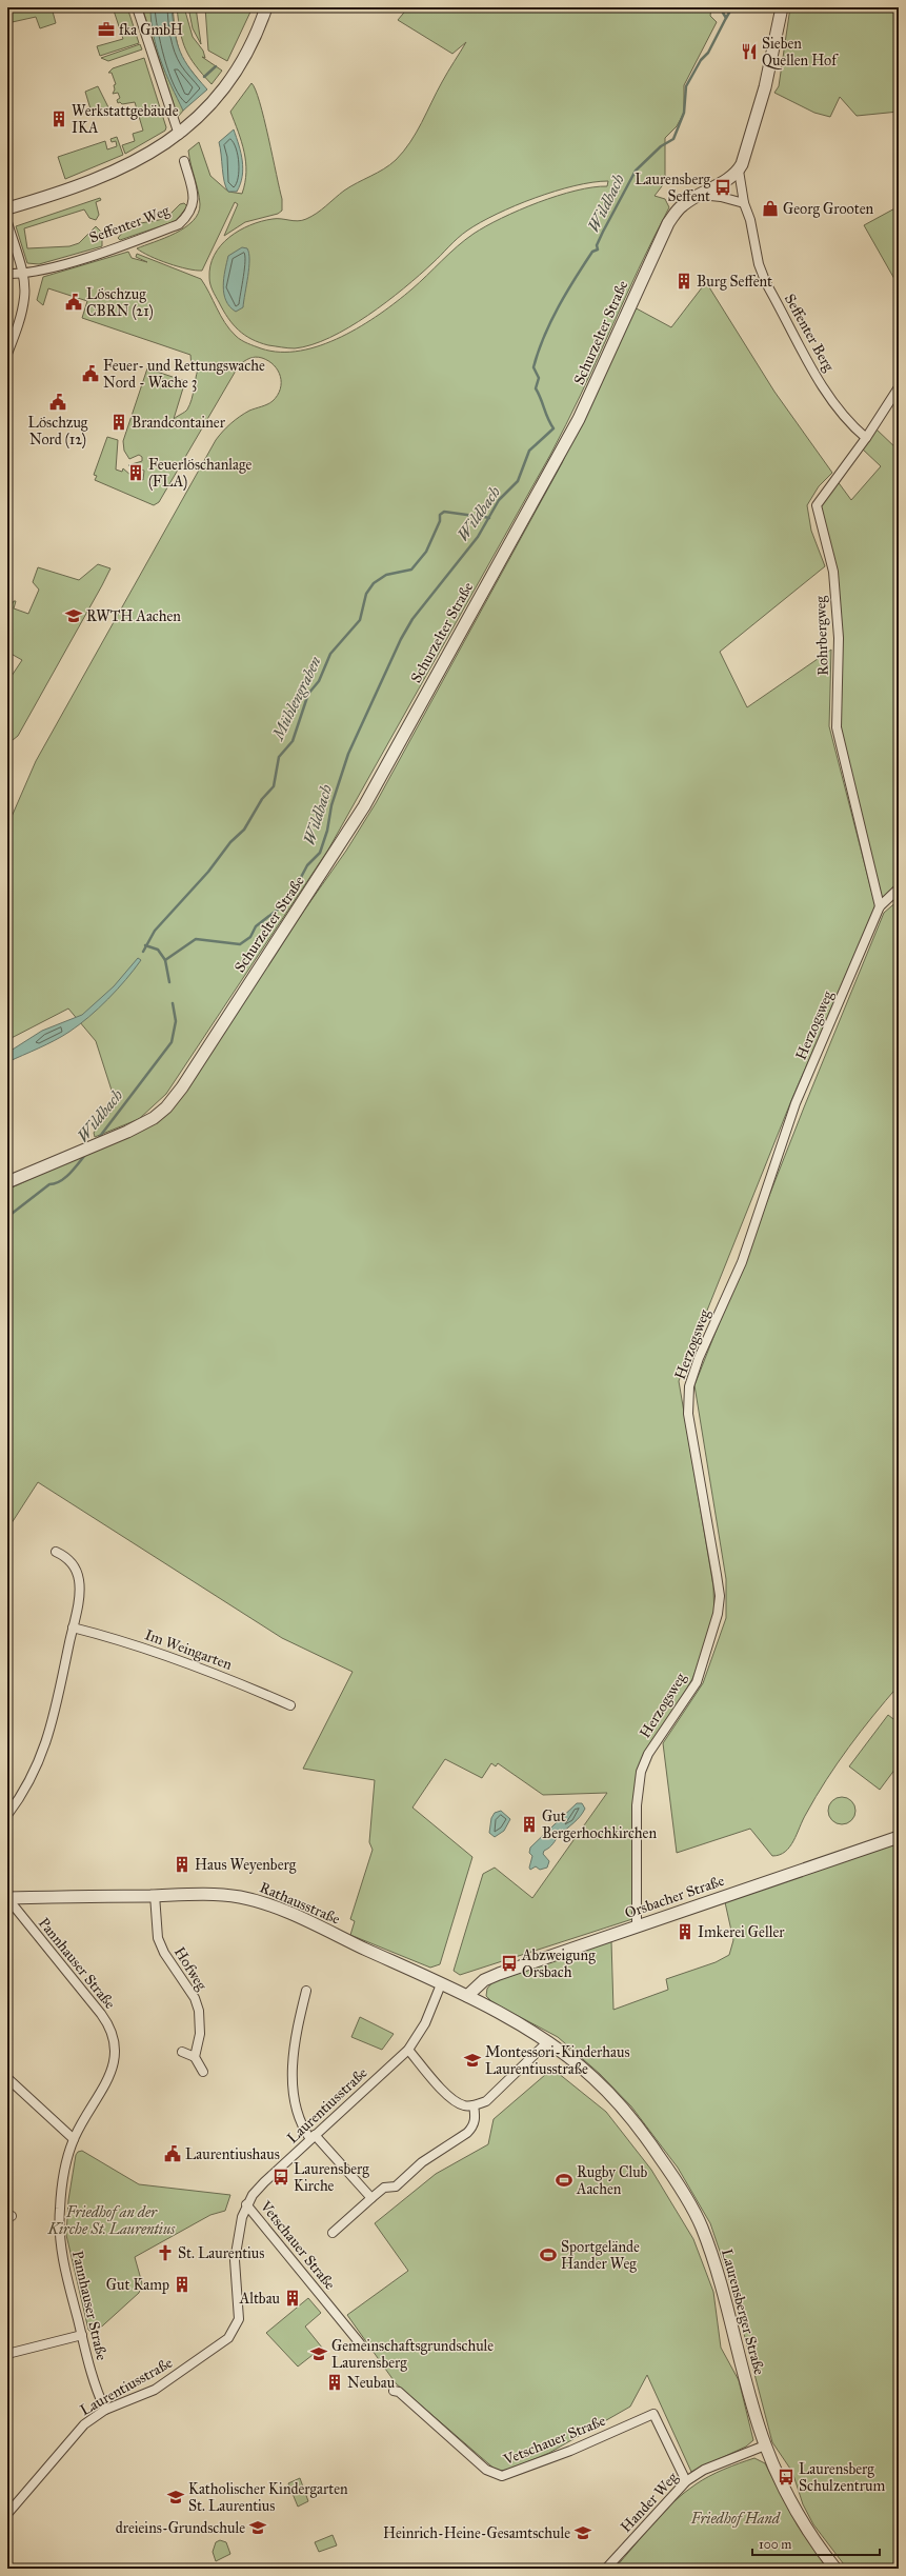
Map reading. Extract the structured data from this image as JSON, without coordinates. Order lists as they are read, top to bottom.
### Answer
{
  "streets": {
    "street": [
      "Seffenter Weg",
      "Schurzelter Straße",
      "Seffenter Berg",
      "Rohrbergweg",
      "Herzogsweg",
      "Im Weingarten",
      "Orsbacher Straße",
      "Rathausstraße",
      "Pannhauser Straße",
      "Hofweg",
      "Laurentiusstraße",
      "Vetschauer Straße",
      "Laurensberger Straße",
      "Hander Weg"
    ]
  },
  "crossings": [
    ["Schurzelter Straße", "Seffenter Berg"],
    ["Seffenter Berg", "Rohrbergweg"],
    ["Rohrbergweg", "Herzogsweg"],
    ["Herzogsweg", "Orsbacher Straße"],
    ["Orsbacher Straße", "Rathausstraße"],
    ["Orsbacher Straße", "Laurensberger Straße"],
    ["Rathausstraße", "Pannhauser Straße"],
    ["Rathausstraße", "Hofweg"],
    ["Rathausstraße", "Laurentiusstraße"],
    ["Rathausstraße", "Laurensberger Straße"],
    ["Pannhauser Straße", "Laurentiusstraße"],
    ["Laurentiusstraße", "Vetschauer Straße"],
    ["Vetschauer Straße", "Hander Weg"],
    ["Laurensberger Straße", "Hander Weg"]
  ],
  "water": ["Wildbach", "Mühlengraben"],
  "parks": ["Friedhof an der Kirche St. Laurentius", "Friedhof Hand"],
  "places": {
    "office": ["fka GmbH"],
    "restaurant": ["Sieben Quellen Hof"],
    "building": [
      "Werkstattgebäude IKA",
      "Burg Seffent",
      "Brandcontainer",
      "Feuerlöschanlage (FLA)",
      "Gut Bergerhochkirchen",
      "Haus Weyenberg",
      "Imkerei Geller",
      "Gut Kamp",
      "Altbau",
      "Neubau"
    ],
    "bus stop": [
      "Laurensberg Seffent",
      "Abzweigung Orsbach",
      "Laurensberg Kirche",
      "Laurensberg Schulzentrum"
    ],
    "shop": ["Georg Grooten"],
    "public building": [
      "Löschzug CBRN (21)",
      "Feuer- und Rettungswache Nord - Wache 3",
      "Löschzug Nord (12)",
      "Laurentiushaus"
    ],
    "school or university": [
      "RWTH Aachen",
      "Montessori-Kinderhaus Laurentiusstraße",
      "Gemeinschaftsgrundschule Laurensberg",
      "Katholischer Kindergarten St. Laurentius",
      "dreieins-Grundschule",
      "Heinrich-Heine-Gesamtschule"
    ],
    "sports": ["Rugby Club Aachen", "Sportgelände Hander Weg"],
    "church": ["St. Laurentius"]
  },
  "scale_bar": "100 m"
}
